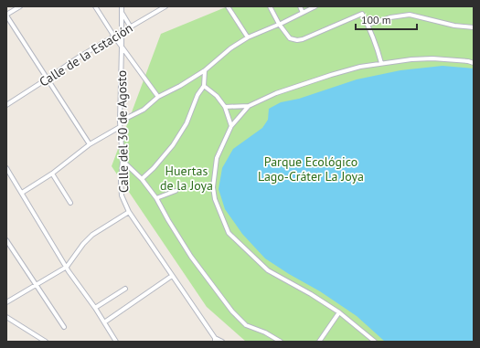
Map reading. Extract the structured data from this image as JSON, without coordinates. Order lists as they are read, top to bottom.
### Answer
{
  "streets": {
    "street": ["Calle de la Estación", "Calle del 30 de Agosto"]
  },
  "crossings": [
    ["Calle de la Estación", "Calle del 30 de Agosto"]
  ],
  "parks": ["Parque Ecológico Lago-Cráter La Joya", "Huertas de la Joya"],
  "scale_bar": "100 m"
}
